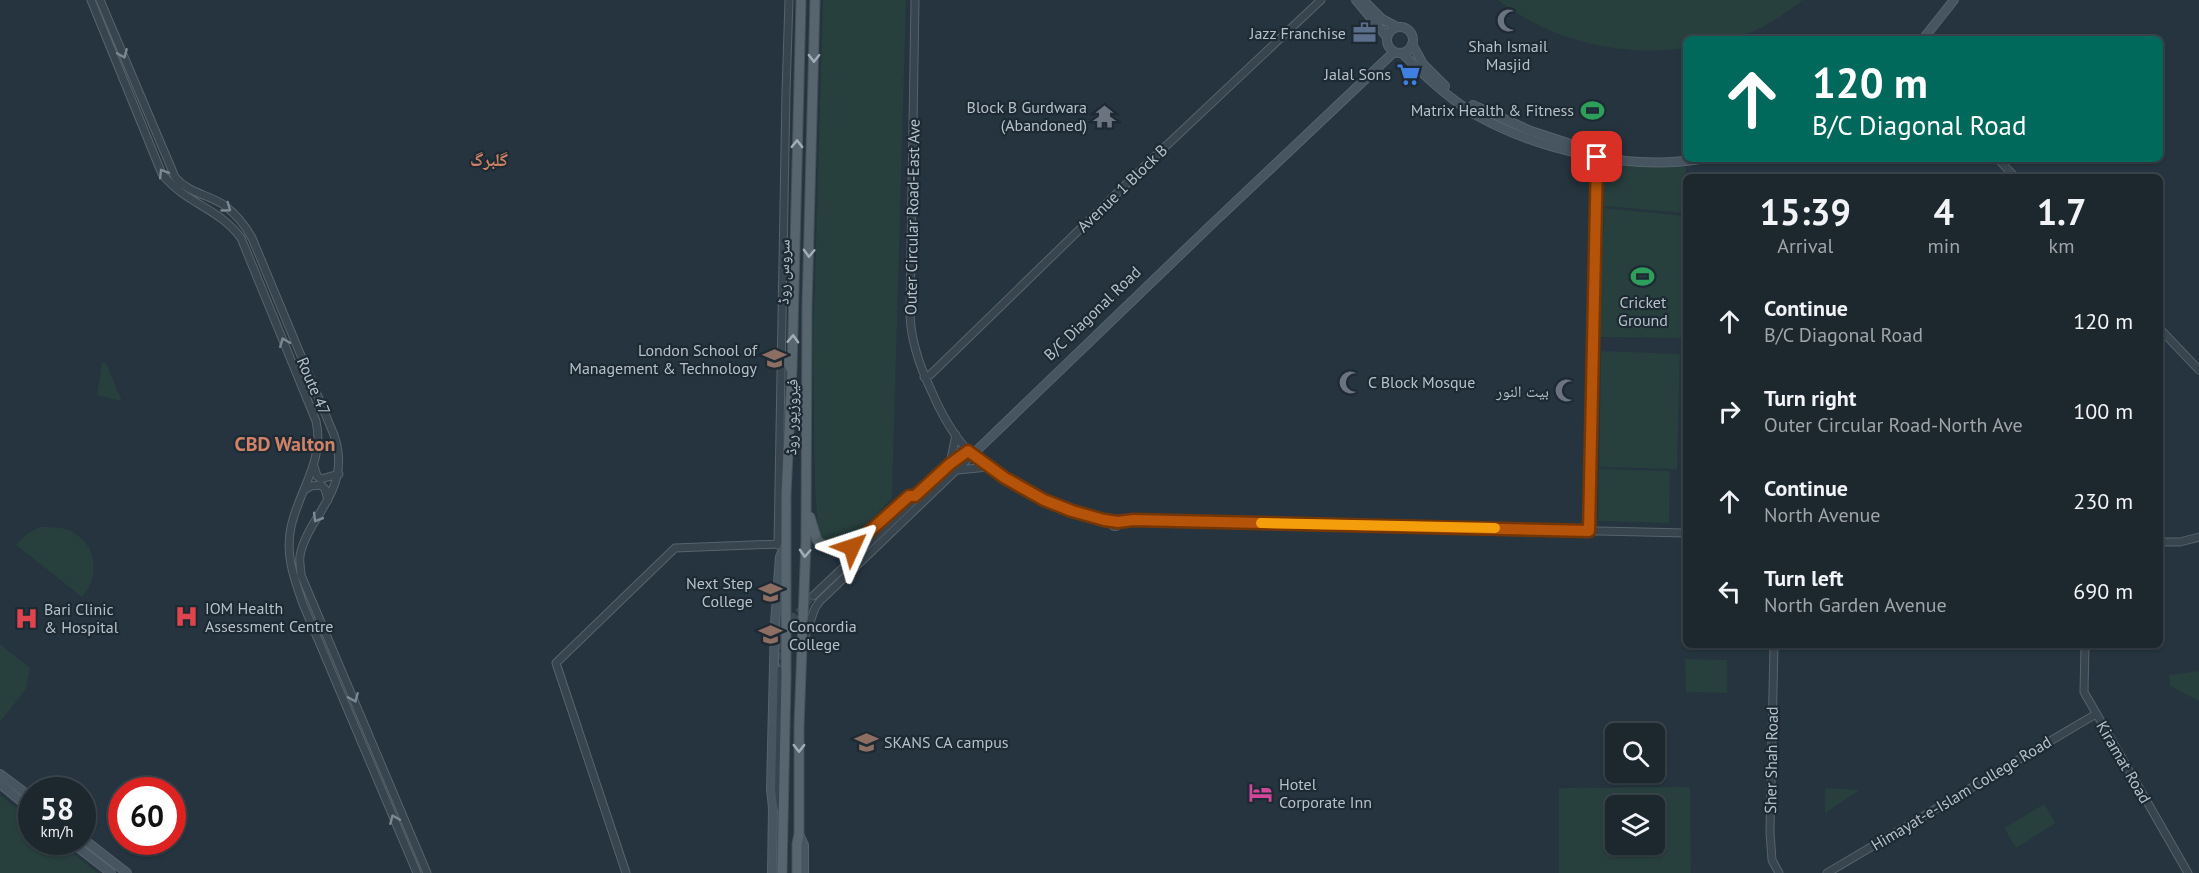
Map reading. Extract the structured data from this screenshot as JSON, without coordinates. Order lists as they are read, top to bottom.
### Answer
{
  "streets": {
    "main road": ["B/C Diagonal Road", "فیروزپور روڈ"],
    "street": [
      "Avenue 1 Block B",
      "Outer Circular Road-East Ave",
      "سروس روڈ",
      "Route 47",
      "Sher Shah Road",
      "Kiramat Road",
      "Himayat-e-Islam College Road"
    ]
  },
  "crossings": [
    ["Avenue 1 Block B", "Outer Circular Road-East Ave"],
    ["Outer Circular Road-East Ave", "B/C Diagonal Road"],
    ["سروس روڈ", "فیروزپور روڈ"],
    ["Kiramat Road", "Himayat-e-Islam College Road"]
  ],
  "districts": ["گلبرگ", "CBD Walton"],
  "places": {
    "mosque": ["Shah Ismail Masjid", "C Block Mosque", "بیت النور"],
    "office": ["Jazz Franchise"],
    "supermarket": ["Jalal Sons"],
    "sports": ["Matrix Health & Fitness", "Cricket Ground"],
    "temple": ["Block B Gurdwara (Abandoned)"],
    "school or university": [
      "London School of Management & Technology",
      "Next Step College",
      "Concordia College",
      "SKANS CA campus"
    ],
    "hospital": ["IOM Health Assessment Centre", "Bari Clinic & Hospital"],
    "hotel": ["Hotel Corporate Inn"]
  },
  "page": {
    "turn": ["120 m", "B/C Diagonal Road"],
    "eta": [
      "15:39",
      "Arrival",
      "4",
      "min",
      "1.7",
      "km"
    ],
    "list": [
      {
        "name": "Continue",
        "note": "B/C Diagonal Road",
        "value": "120 m"
      },
      {
        "name": "Turn right",
        "note": "Outer Circular Road-North Ave",
        "value": "100 m"
      },
      {
        "name": "Continue",
        "note": "North Avenue",
        "value": "230 m"
      },
      {
        "name": "Turn left",
        "note": "North Garden Avenue",
        "value": "690 m"
      }
    ],
    "speed": "58 km/h",
    "limit": "60"
  }
}
